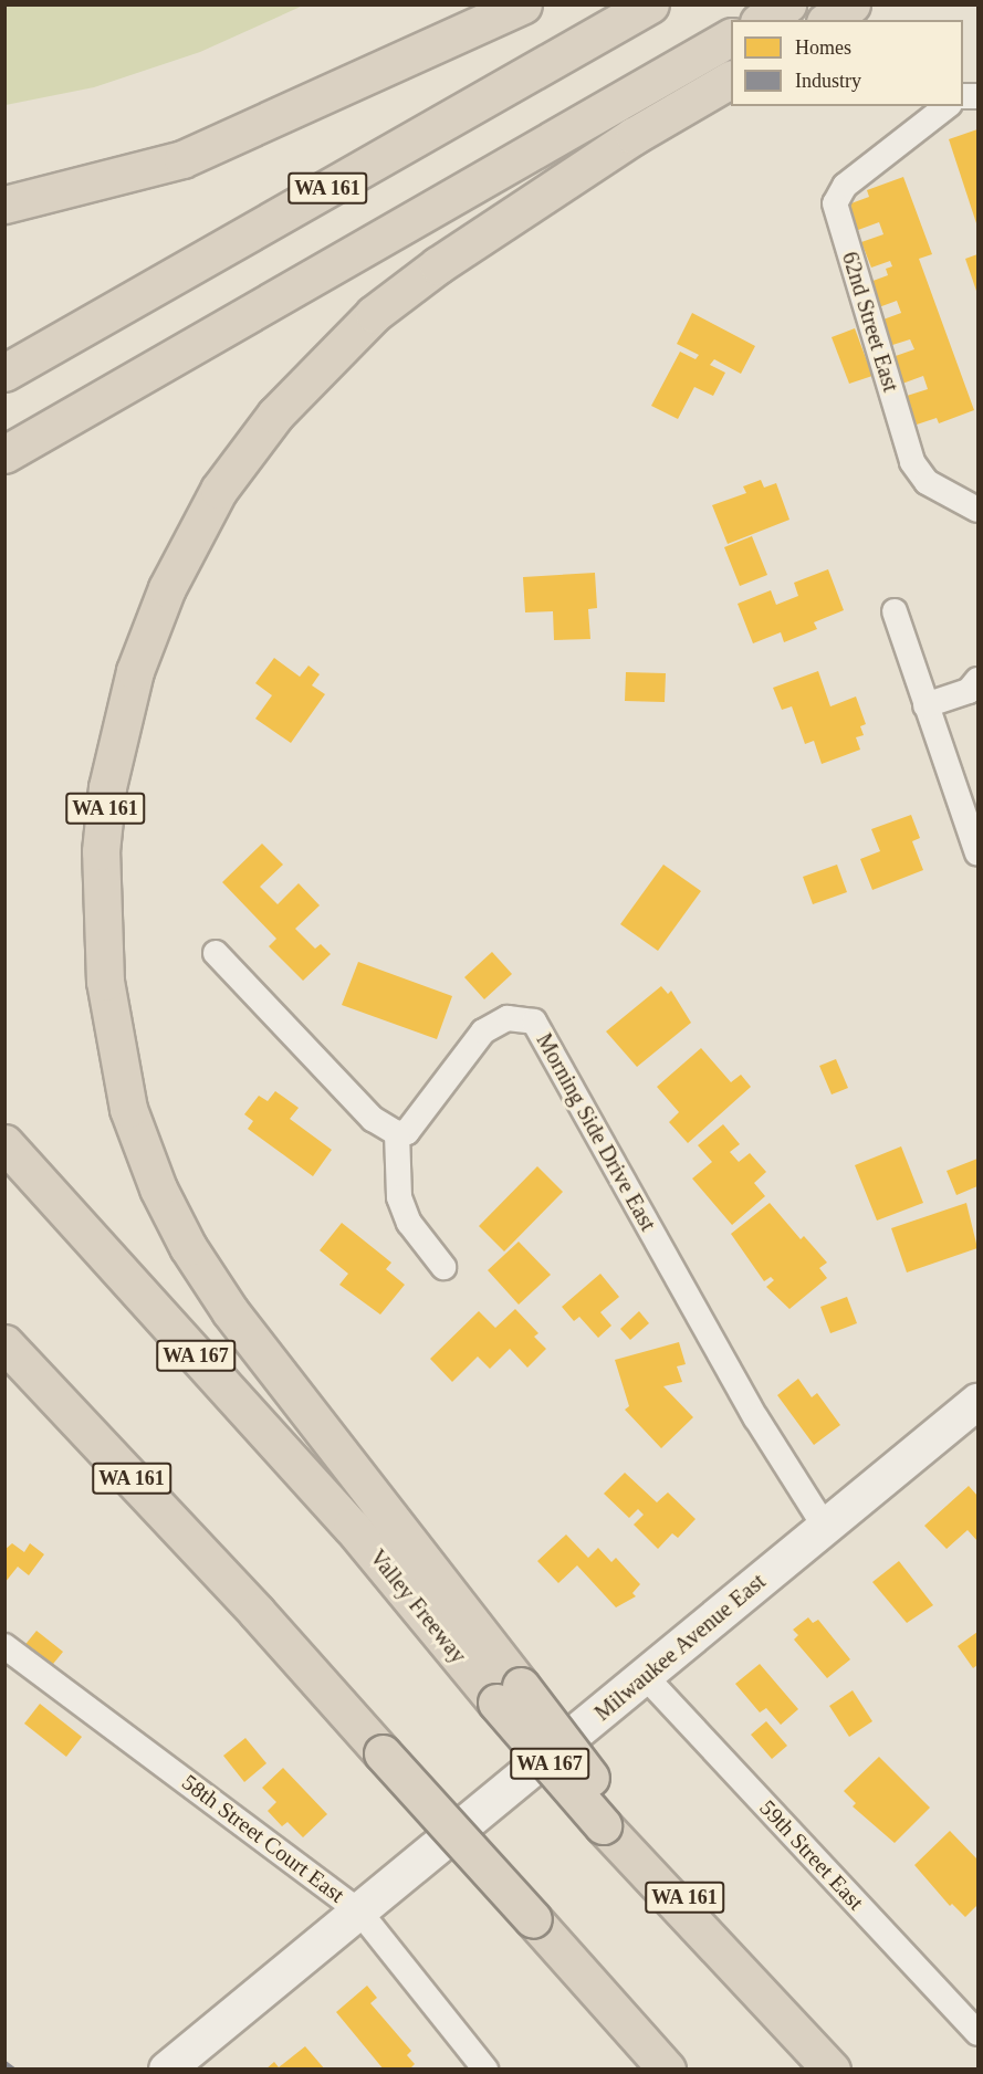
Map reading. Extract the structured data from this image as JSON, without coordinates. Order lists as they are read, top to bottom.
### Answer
{
  "streets": {
    "highway": ["WA 161", "WA 167", "Valley Freeway"],
    "street": [
      "62nd Street East",
      "Morning Side Drive East",
      "Milwaukee Avenue East",
      "58th Street Court East",
      "59th Street East"
    ]
  },
  "crossings": [
    ["WA 161", "Valley Freeway"],
    ["Morning Side Drive East", "Milwaukee Avenue East"],
    ["Milwaukee Avenue East", "58th Street Court East"],
    ["Milwaukee Avenue East", "59th Street East"]
  ],
  "legend": ["Homes", "Industry"]
}
